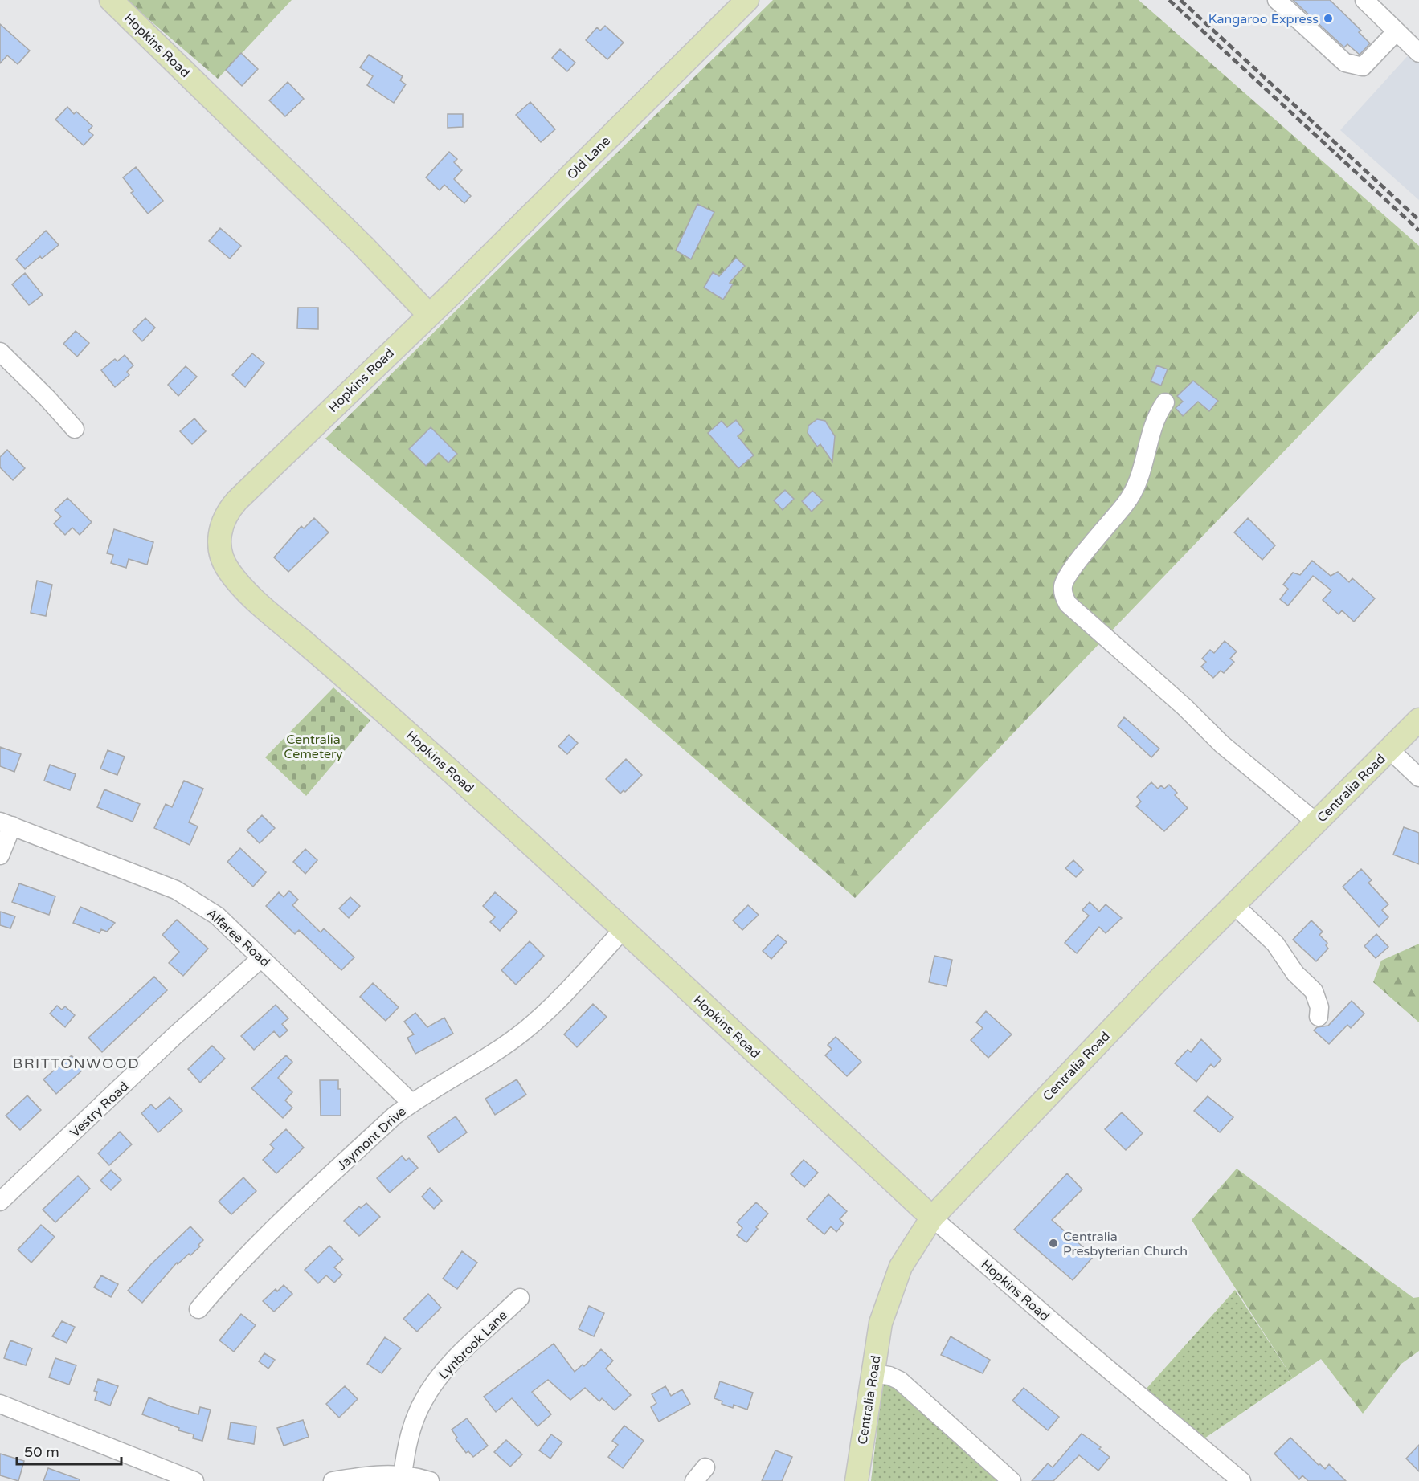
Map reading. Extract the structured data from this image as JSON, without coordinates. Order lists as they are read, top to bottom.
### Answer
{
  "streets": {
    "main road": ["Hopkins Road", "Old Lane", "Centralia Road"],
    "street": [
      "Alfaree Road",
      "Vestry Road",
      "Jaymont Drive",
      "Lynbrook Lane"
    ]
  },
  "crossings": [
    ["Hopkins Road", "Old Lane"],
    ["Hopkins Road", "Centralia Road"],
    ["Hopkins Road", "Jaymont Drive"],
    ["Alfaree Road", "Vestry Road"],
    ["Alfaree Road", "Jaymont Drive"]
  ],
  "districts": ["BRITTONWOOD"],
  "parks": ["Centralia Cemetery"],
  "places": ["Kangaroo Express", "Centralia Presbyterian Church"],
  "scale_bar": "50 m"
}
